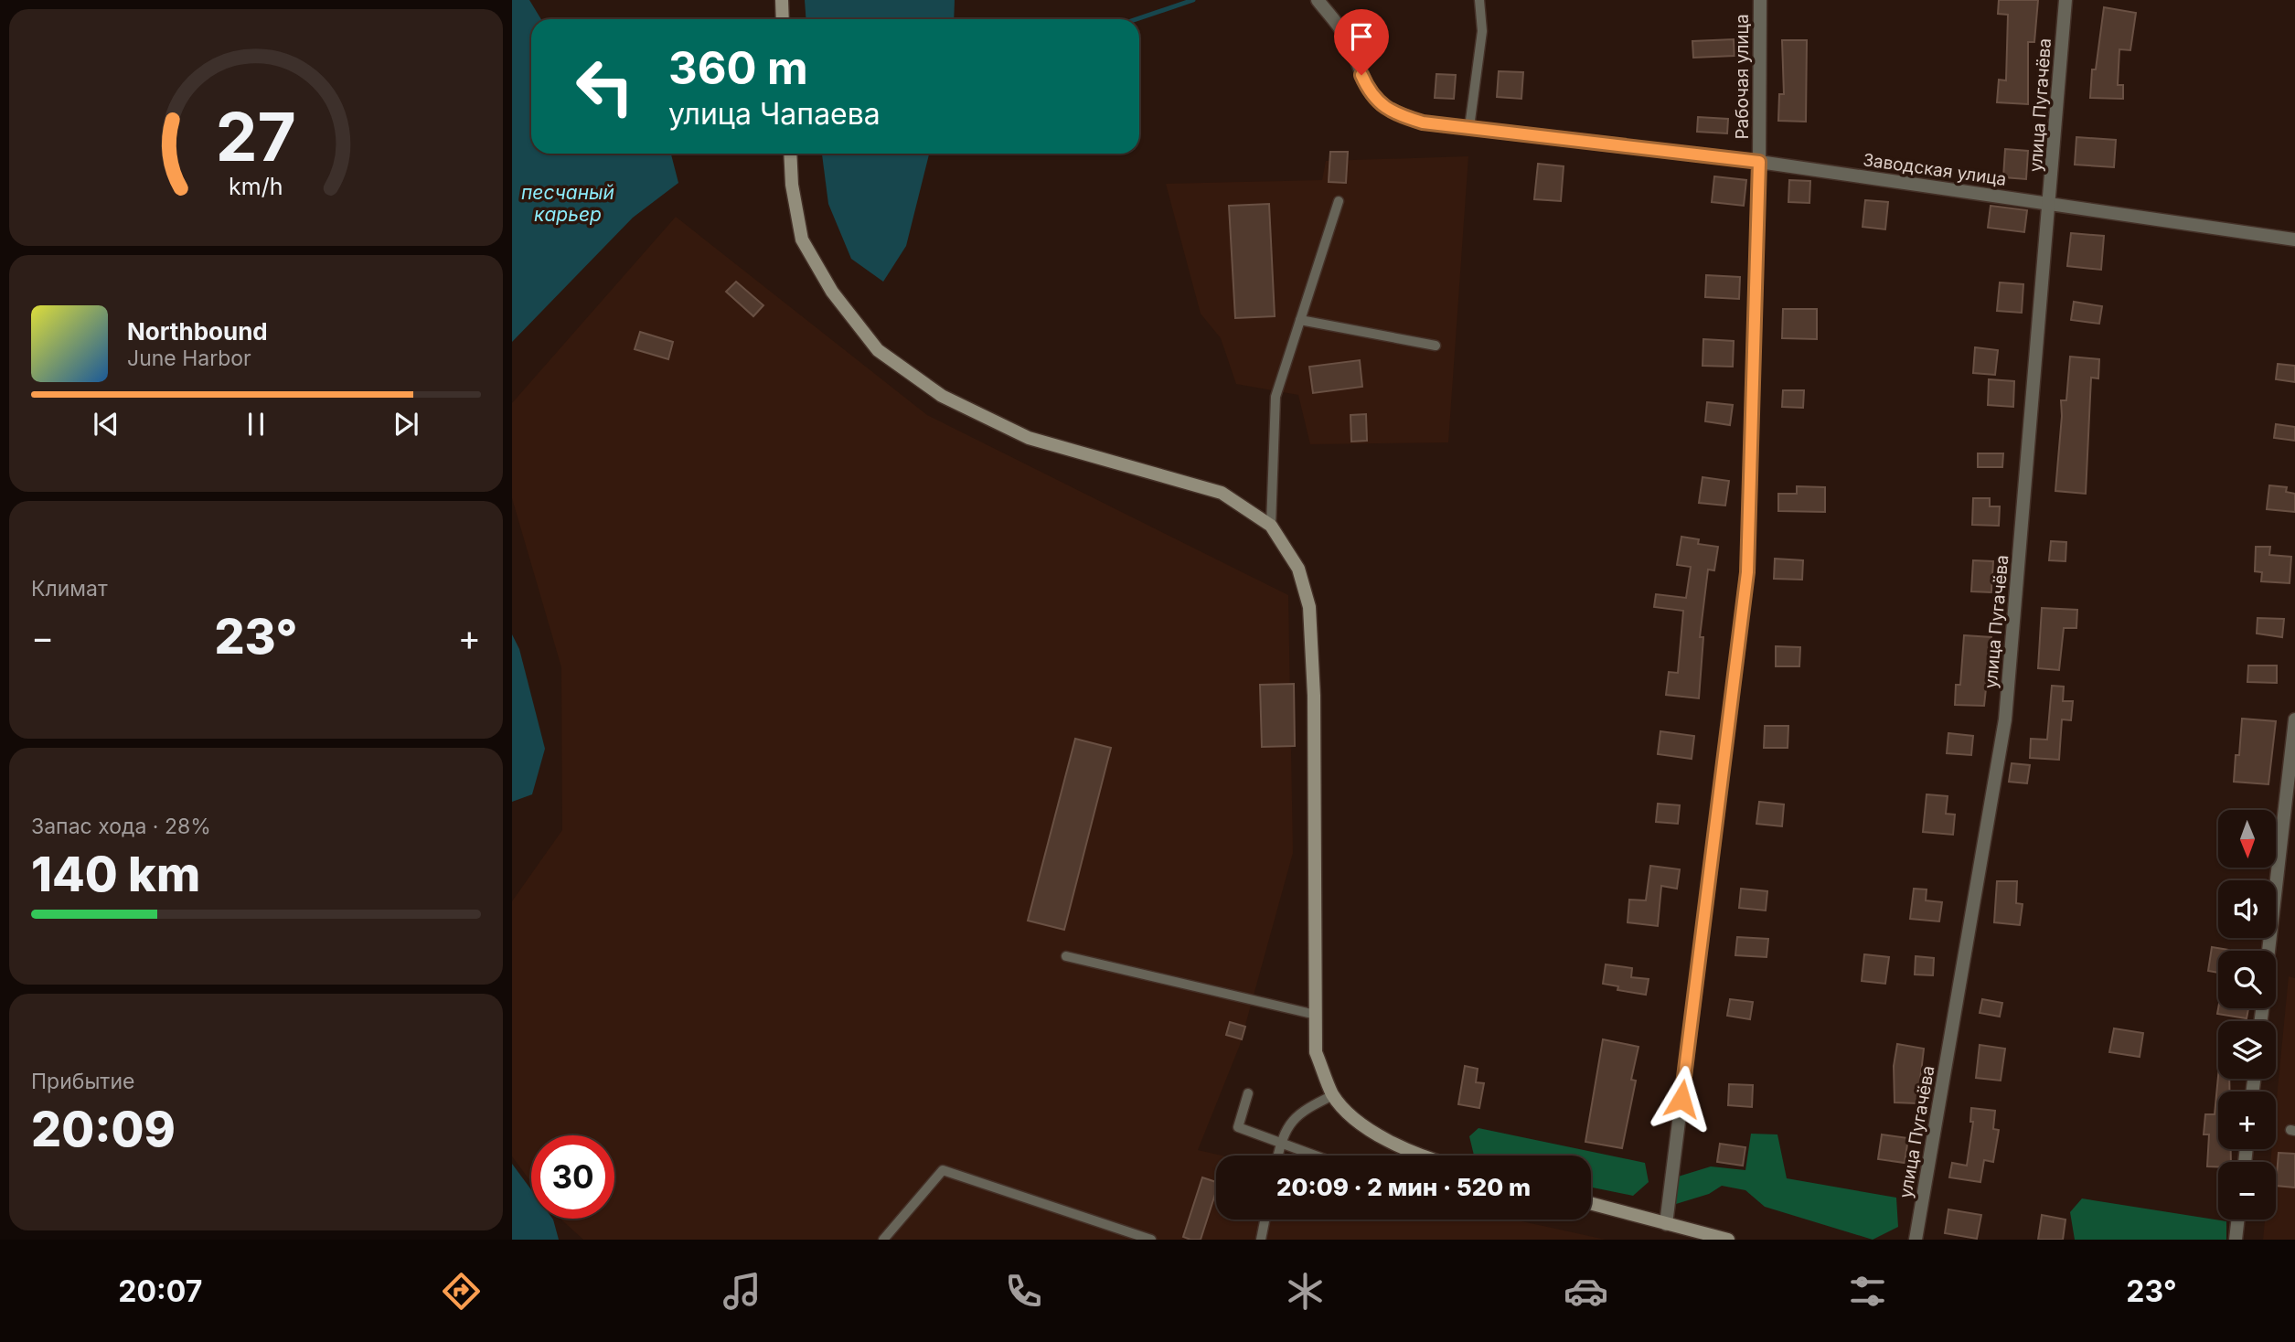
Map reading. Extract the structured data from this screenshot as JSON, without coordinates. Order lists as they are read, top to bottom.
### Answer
{
  "streets": {
    "street": ["Рабочая улица", "улица Пугачёва", "Заводская улица"]
  },
  "crossings": [
    ["Рабочая улица", "Заводская улица"],
    ["улица Пугачёва", "Заводская улица"]
  ],
  "water": ["песчаный карьер"],
  "north": "bottom",
  "page": {
    "turn": ["360 m", "улица Чапаева"],
    "song": ["Northbound", "June Harbor"],
    "tile": [
      "Климат",
      ["Запас хода · 28%", "140 km"],
      ["Прибытие", "20:09"]
    ],
    "heat": ["−", "23°", "+"],
    "map_buttons": ["+", "−"],
    "limit": "30",
    "trip": "20:09 · 2 мин · 520 m",
    "tabs": ["20:07", "23°"],
    "gauge": ["27", "km/h"]
  }
}
